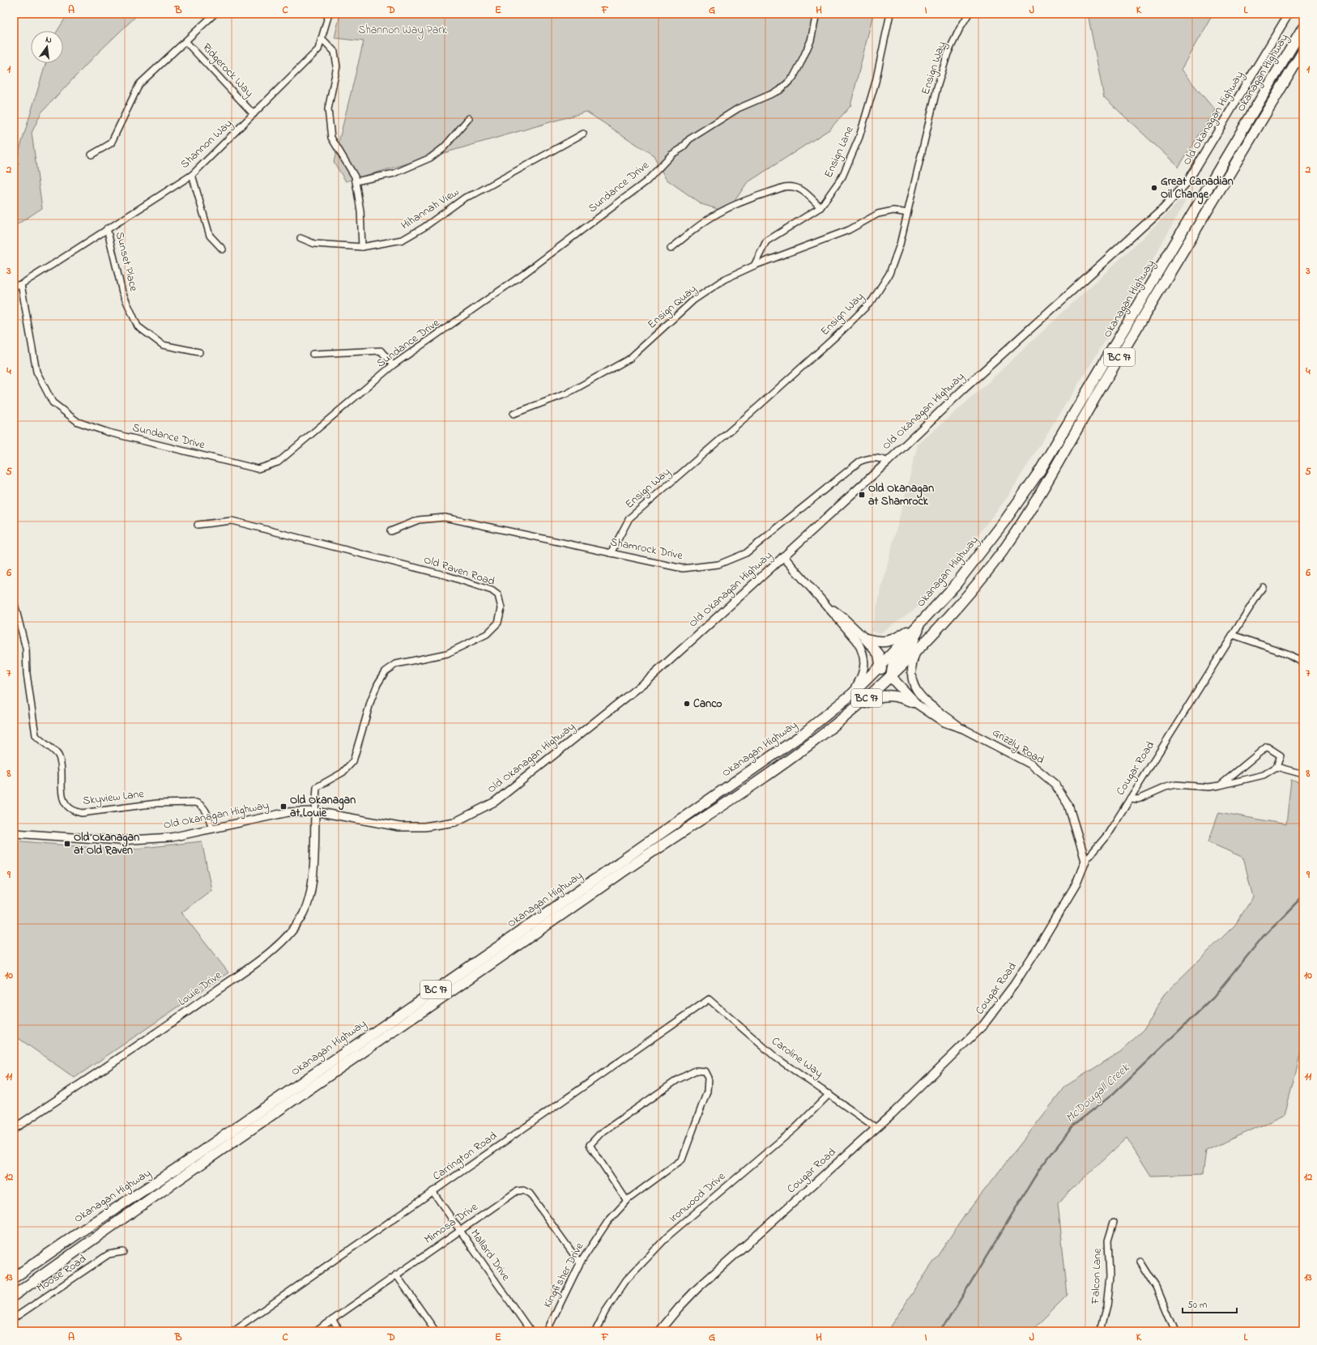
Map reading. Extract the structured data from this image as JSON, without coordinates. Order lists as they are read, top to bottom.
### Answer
{
  "streets": {
    "highway": ["Okanagan Highway", "BC 97"],
    "street": [
      "Ensign Way",
      "Ridgerock Way",
      "Old Okanagan Highway",
      "Shannon Way",
      "Ensign Lane",
      "Sundance Drive",
      "Hihannah View",
      "Sunset Place",
      "Ensign Quay",
      "Shamrock Drive",
      "Old Raven Road",
      "Grizzly Road",
      "Cougar Road",
      "Skyview Lane",
      "Louie Drive",
      "Caroline Way",
      "Carrington Road",
      "Ironwood Drive",
      "Mimosa Drive",
      "Mallard Drive",
      "Moose Road",
      "Kingfisher Drive",
      "Falcon Lane"
    ]
  },
  "crossings": [
    ["Ensign Way", "Ensign Quay"],
    ["Ensign Way", "Shamrock Drive"],
    ["Ridgerock Way", "Shannon Way"],
    ["Okanagan Highway", "Grizzly Road"],
    ["Old Okanagan Highway", "Shamrock Drive"],
    ["Old Okanagan Highway", "Old Raven Road"],
    ["Old Okanagan Highway", "Skyview Lane"],
    ["Old Okanagan Highway", "Louie Drive"],
    ["Shannon Way", "Sundance Drive"],
    ["Shannon Way", "Sunset Place"],
    ["Ensign Lane", "Ensign Quay"],
    ["Old Raven Road", "Louie Drive"],
    ["Grizzly Road", "Cougar Road"],
    ["Cougar Road", "Caroline Way"],
    ["Caroline Way", "Carrington Road"],
    ["Caroline Way", "Ironwood Drive"],
    ["Carrington Road", "Mallard Drive"],
    ["Mimosa Drive", "Mallard Drive"],
    ["Mimosa Drive", "Kingfisher Drive"]
  ],
  "water": ["McDougall Creek"],
  "parks": ["Shannon Way Park"],
  "places": {
    "other": ["Great Canadian Oil Change", "Canco"],
    "transit": ["Old Okanagan at Shamrock", "Old Okanagan at Louie", "Old Okanagan at Old Raven"]
  },
  "scale_bar": "50 m",
  "north": "top",
  "grid": {
    "columns": [
      "A",
      "B",
      "C",
      "D",
      "E",
      "F",
      "G",
      "H",
      "I",
      "J",
      "K",
      "L"
    ],
    "rows": [
      "1",
      "2",
      "3",
      "4",
      "5",
      "6",
      "7",
      "8",
      "9",
      "10",
      "11",
      "12",
      "13"
    ]
  }
}
